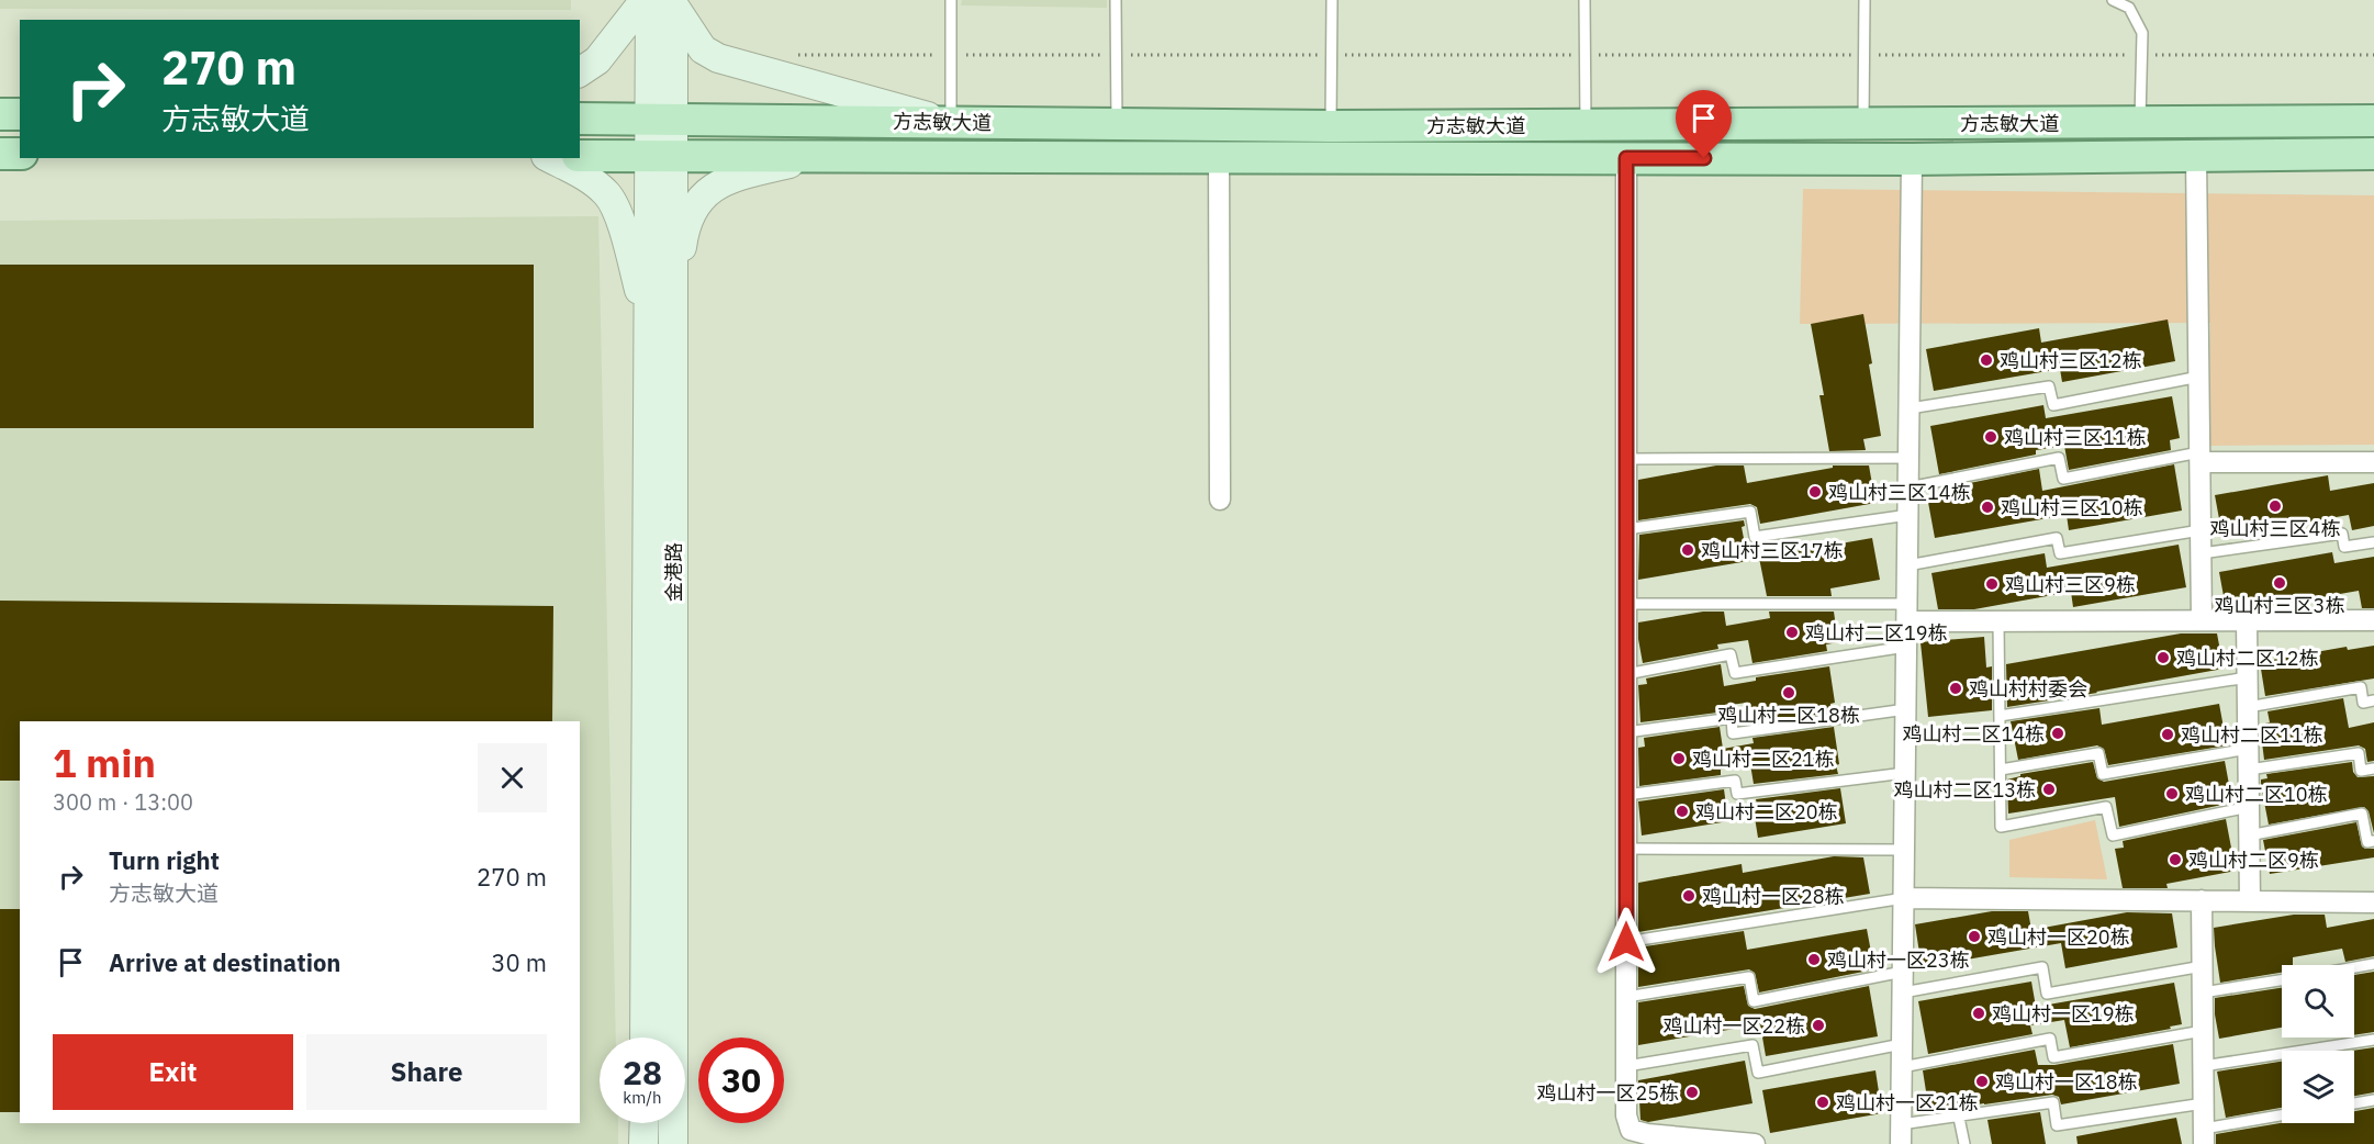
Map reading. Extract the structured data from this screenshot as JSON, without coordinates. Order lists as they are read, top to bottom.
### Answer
{
  "streets": {
    "main road": ["方志敏大道", "金港路"]
  },
  "crossings": [
    ["方志敏大道", "金港路"]
  ],
  "places": [
    "鸡山村三区12栋",
    "鸡山村三区11栋",
    "鸡山村三区14栋",
    "鸡山村三区4栋",
    "鸡山村三区10栋",
    "鸡山村三区17栋",
    "鸡山村三区3栋",
    "鸡山村三区9栋",
    "鸡山村二区19栋",
    "鸡山村二区12栋",
    "鸡山村村委会",
    "鸡山村二区18栋",
    "鸡山村二区14栋",
    "鸡山村二区11栋",
    "鸡山村二区21栋",
    "鸡山村二区13栋",
    "鸡山村二区10栋",
    "鸡山村二区20栋",
    "鸡山村二区9栋",
    "鸡山村一区28栋",
    "鸡山村一区20栋",
    "鸡山村一区23栋",
    "鸡山村一区19栋",
    "鸡山村一区22栋",
    "鸡山村一区18栋",
    "鸡山村一区25栋",
    "鸡山村一区21栋"
  ],
  "page": {
    "turn": ["270 m", "方志敏大道"],
    "heading": ["1 min", "300 m · 13:00"],
    "list": [
      {
        "name": "Turn right",
        "note": "方志敏大道",
        "value": "270 m"
      },
      {
        "name": "Arrive at destination",
        "value": "30 m"
      }
    ],
    "buttons": ["Exit", "Share"],
    "speed": "28 km/h",
    "limit": "30"
  }
}
